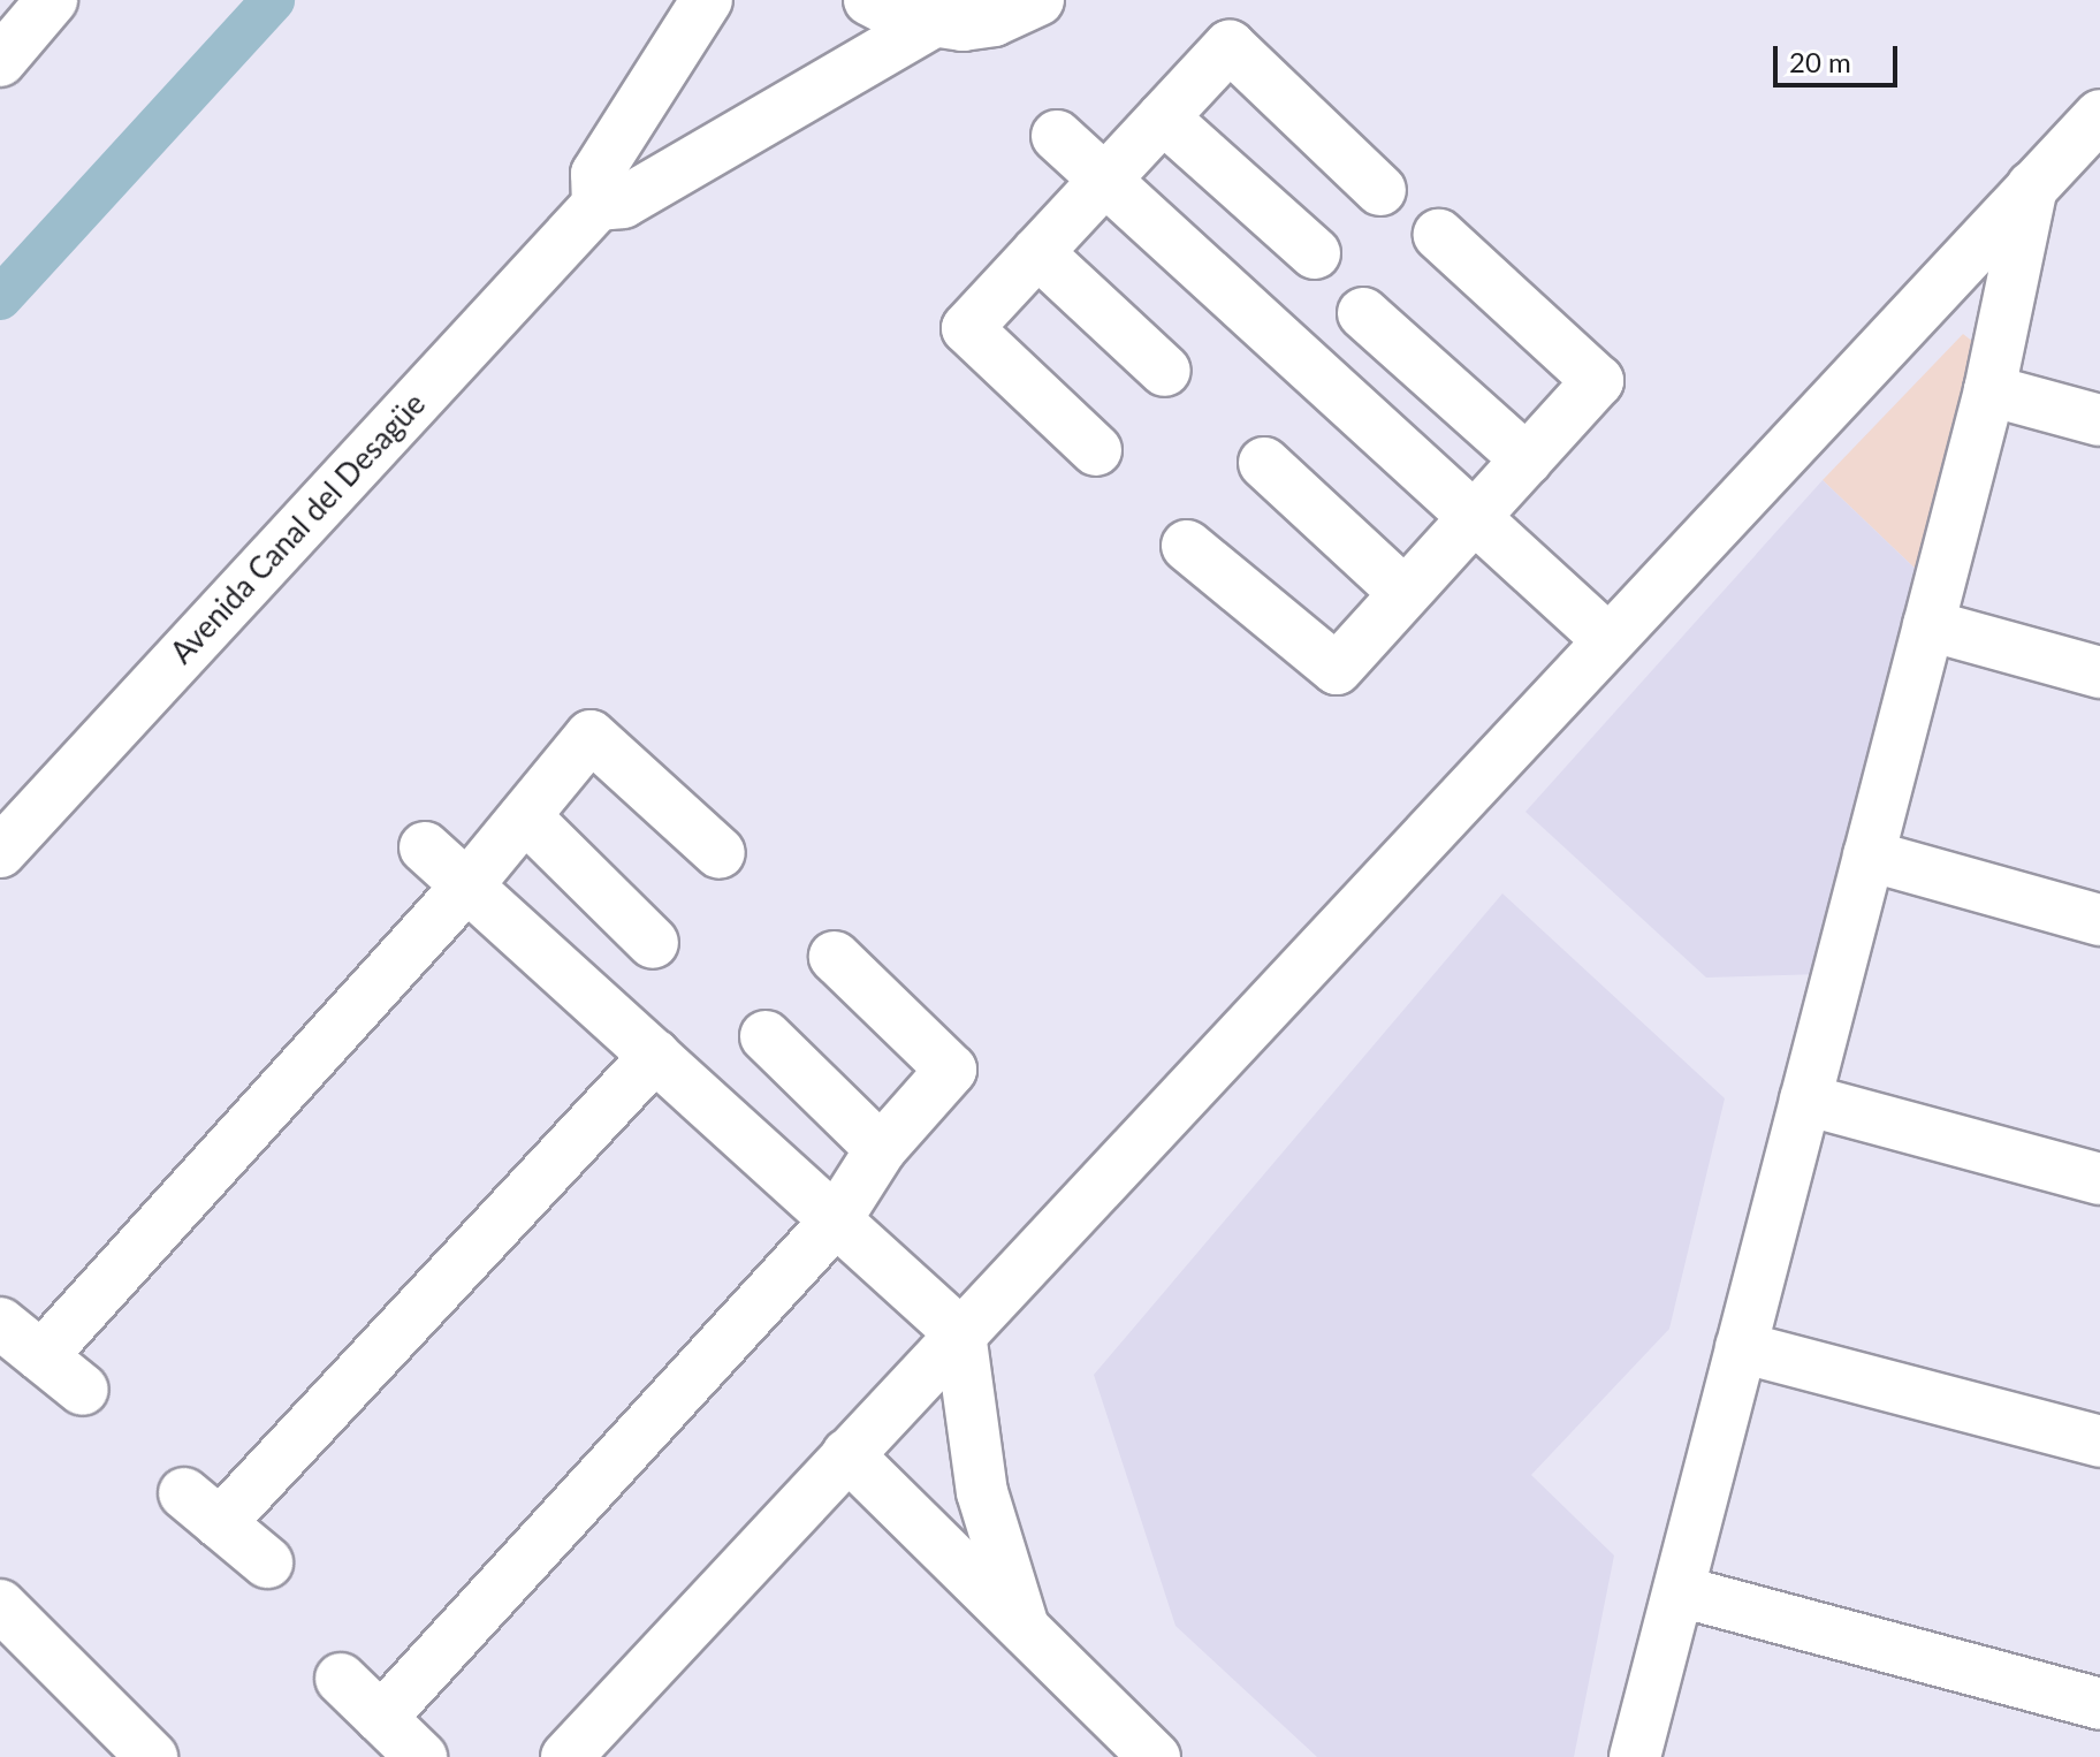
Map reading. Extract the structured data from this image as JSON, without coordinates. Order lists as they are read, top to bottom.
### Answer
{
  "streets": {
    "main road": ["Avenida Canal del Desagüe"]
  },
  "scale_bar": "20 m"
}
